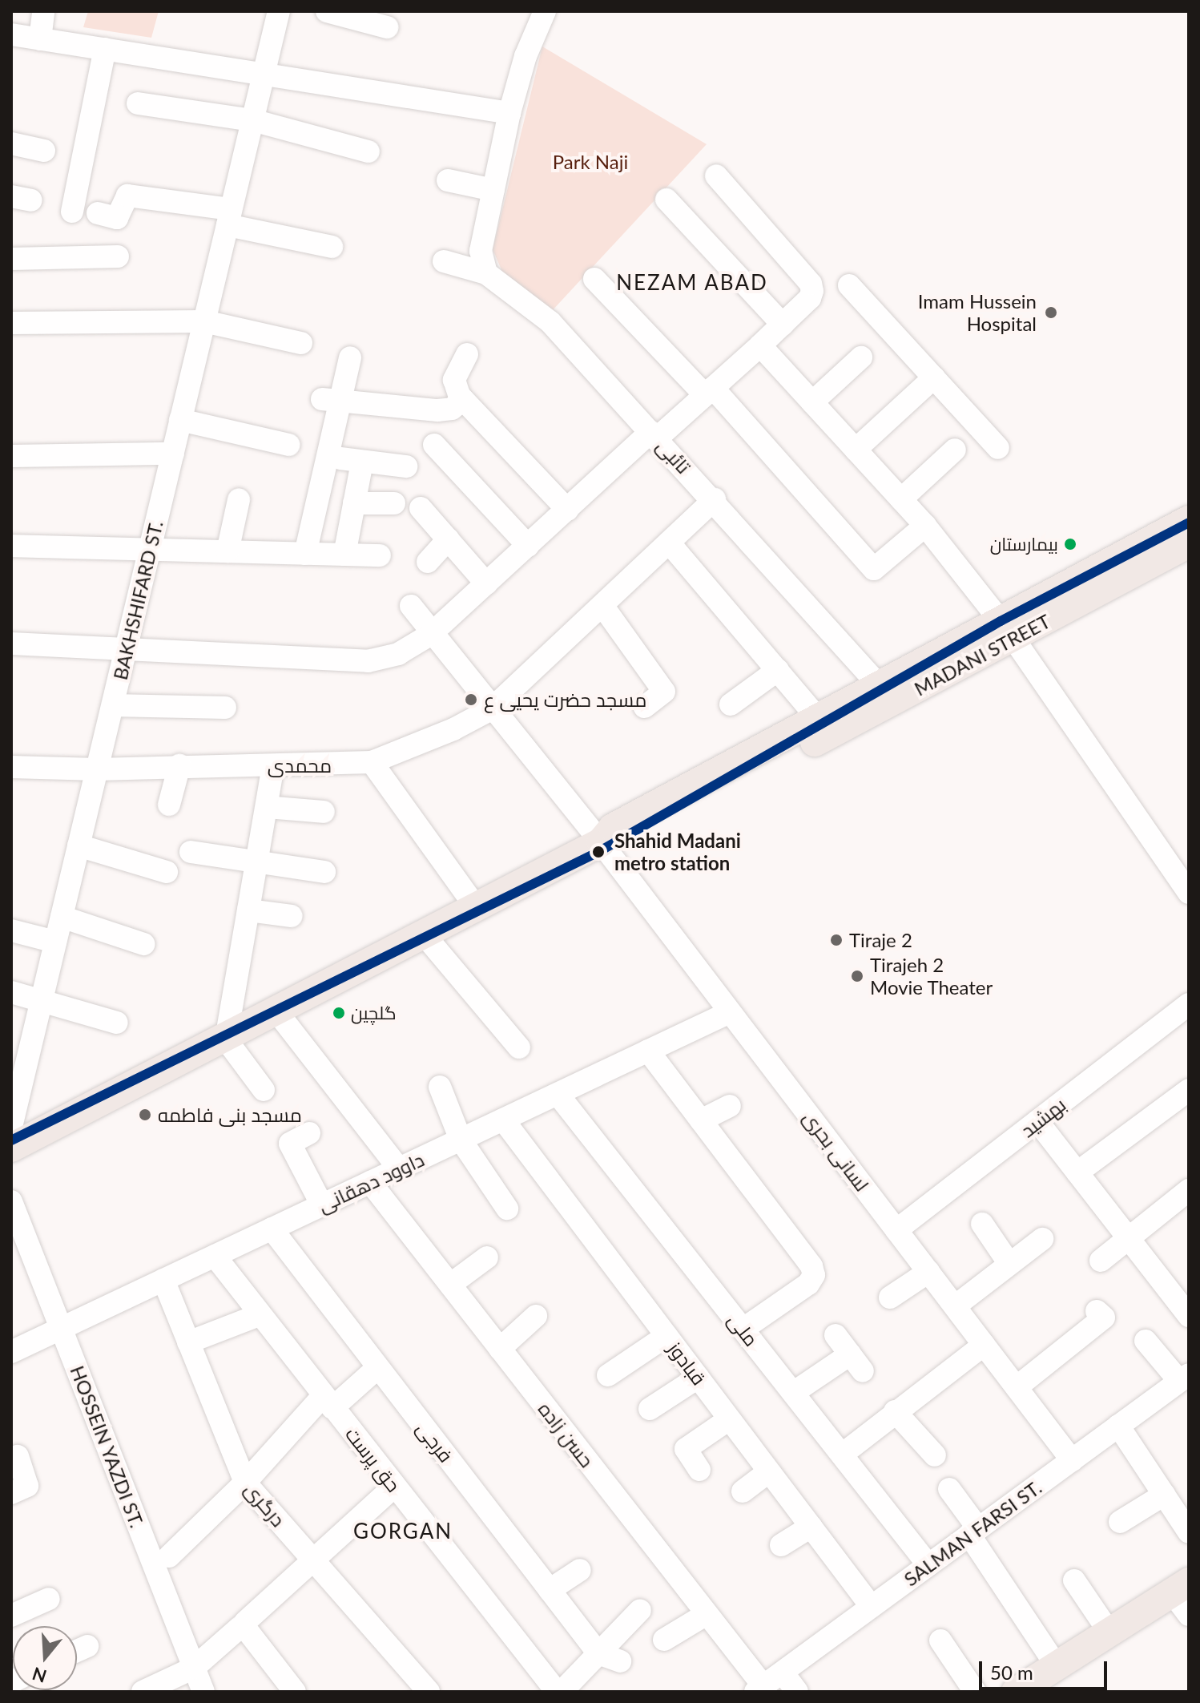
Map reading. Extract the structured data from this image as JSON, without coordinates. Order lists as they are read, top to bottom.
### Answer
{
  "streets": {
    "main road": ["MADANI STREET"],
    "street": [
      "تائبی",
      "BAKHSHIFARD ST.",
      "محمدی",
      "بهشید",
      "لسانی بحری",
      "داوود دهقانی",
      "ملی",
      "قبادوز",
      "حسن زاده",
      "فرجی",
      "HOSSEIN YAZDI ST.",
      "حق پرست",
      "درگری",
      "SALMAN FARSI ST."
    ]
  },
  "crossings": [
    ["تائبی", "MADANI STREET"],
    ["تائبی", "محمدی"],
    ["BAKHSHIFARD ST.", "محمدی"],
    ["MADANI STREET", "لسانی بحری"],
    ["محمدی", "لسانی بحری"],
    ["بهشید", "لسانی بحری"],
    ["لسانی بحری", "داوود دهقانی"],
    ["لسانی بحری", "SALMAN FARSI ST."],
    ["داوود دهقانی", "ملی"],
    ["داوود دهقانی", "قبادوز"],
    ["داوود دهقانی", "حسن زاده"],
    ["داوود دهقانی", "فرجی"],
    ["داوود دهقانی", "HOSSEIN YAZDI ST."],
    ["داوود دهقانی", "حق پرست"],
    ["داوود دهقانی", "درگری"],
    ["ملی", "SALMAN FARSI ST."],
    ["قبادوز", "SALMAN FARSI ST."],
    ["حسن زاده", "SALMAN FARSI ST."]
  ],
  "districts": ["NEZAM ABAD", "GORGAN"],
  "parks": ["Park Naji"],
  "places": [
    "Imam Hussein Hospital",
    "بیمارستان",
    "مسجد حضرت یحیی ع",
    "Shahid Madani metro station",
    "Tiraje 2",
    "Tirajeh 2 Movie Theater",
    "گلچین",
    "مسجد بنی فاطمه"
  ],
  "lines": ["metro line 2"],
  "scale_bar": "50 m",
  "north": "bottom"
}
